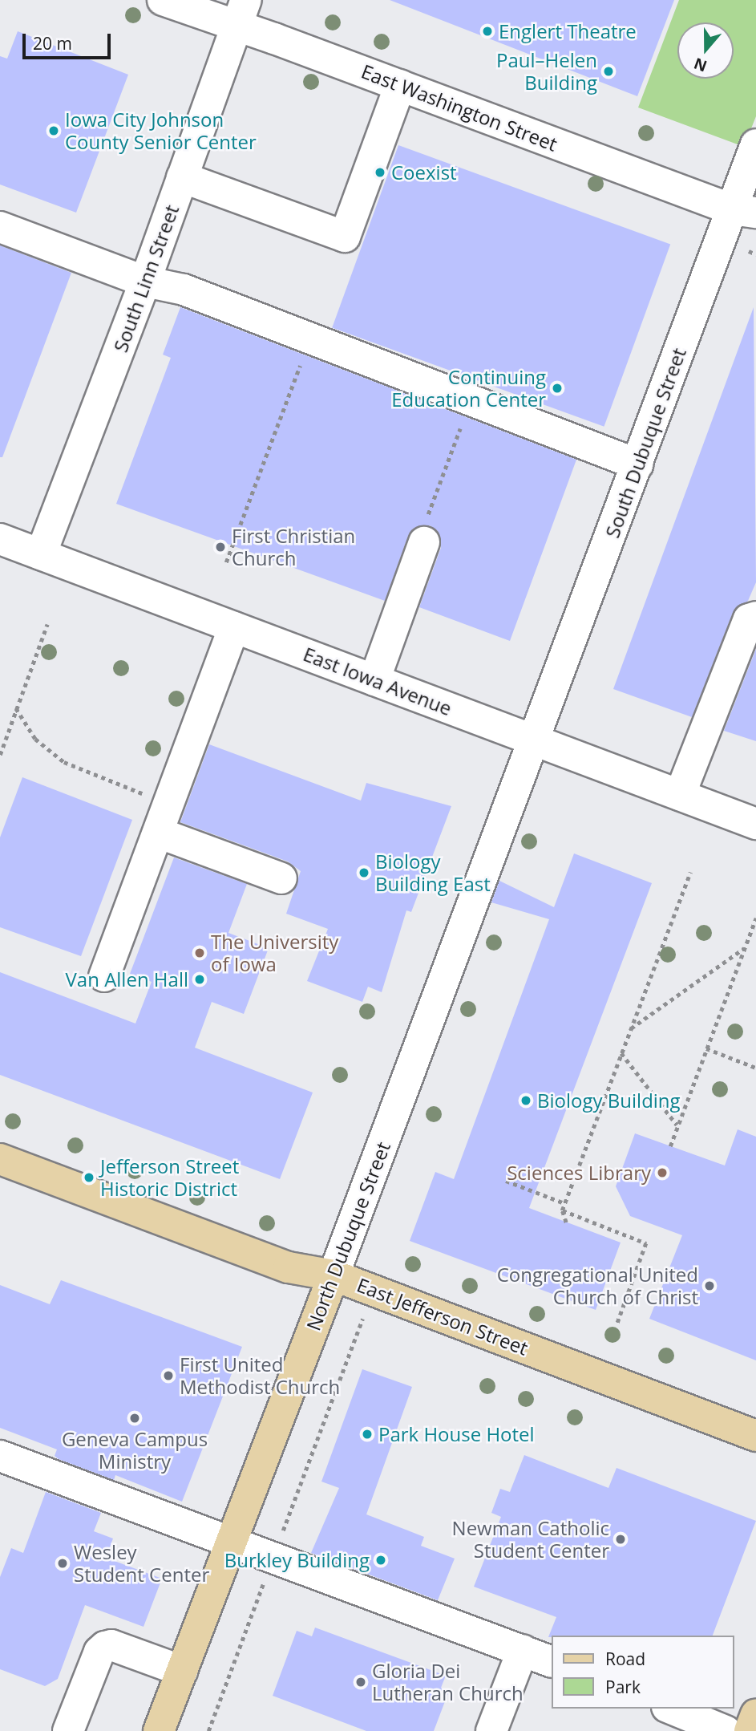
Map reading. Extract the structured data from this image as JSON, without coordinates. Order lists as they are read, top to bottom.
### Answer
{
  "streets": {
    "main road": ["North Dubuque Street", "East Jefferson Street"],
    "street": [
      "East Washington Street",
      "South Linn Street",
      "South Dubuque Street",
      "East Iowa Avenue"
    ]
  },
  "crossings": [
    ["East Washington Street", "South Linn Street"],
    ["East Washington Street", "South Dubuque Street"],
    ["South Linn Street", "East Iowa Avenue"],
    ["South Dubuque Street", "East Iowa Avenue"],
    ["South Dubuque Street", "North Dubuque Street"],
    ["East Iowa Avenue", "North Dubuque Street"],
    ["North Dubuque Street", "East Jefferson Street"]
  ],
  "places": [
    "Englert Theatre",
    "Paul–Helen Building",
    "Iowa City Johnson County Senior Center",
    "Coexist",
    "Continuing Education Center",
    "First Christian Church",
    "Biology Building East",
    "The University of Iowa",
    "Van Allen Hall",
    "Biology Building",
    "Sciences Library",
    "Jefferson Street Historic District",
    "Congregational United Church of Christ",
    "First United Methodist Church",
    "Geneva Campus Ministry",
    "Park House Hotel",
    "Newman Catholic Student Center",
    "Burkley Building",
    "Wesley Student Center",
    "Gloria Dei Lutheran Church"
  ],
  "legend": ["Road", "Park"],
  "scale_bar": "20 m",
  "north": "bottom"
}
